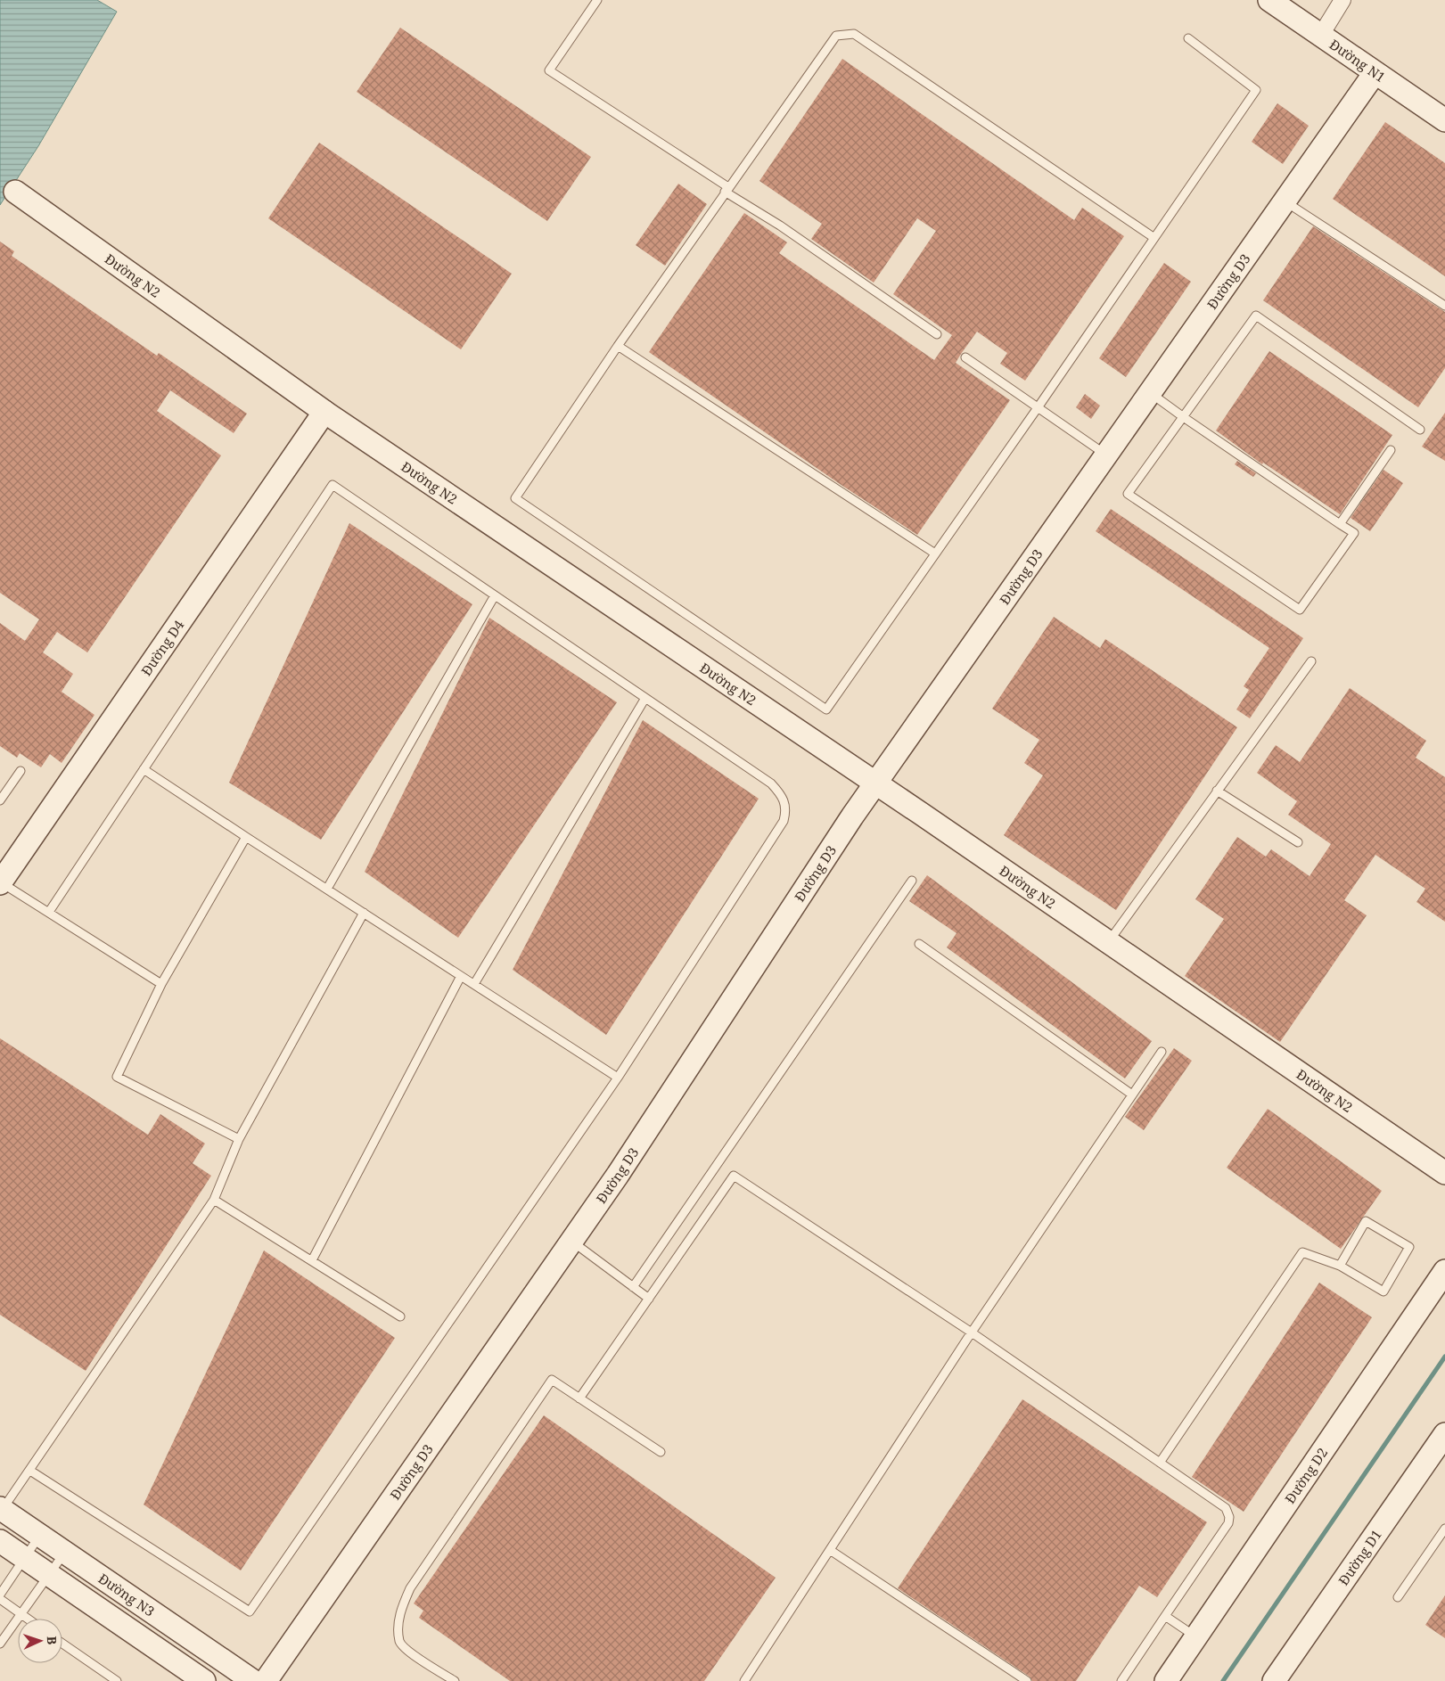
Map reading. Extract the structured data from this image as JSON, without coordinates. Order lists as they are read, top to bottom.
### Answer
{
  "streets": {
    "street": [
      "Đường N1",
      "Đường N2",
      "Đường D3",
      "Đường D4",
      "Đường D2",
      "Đường D1",
      "Đường N3"
    ]
  },
  "crossings": [
    ["Đường N1", "Đường D3"],
    ["Đường N2", "Đường D3"],
    ["Đường N2", "Đường D4"]
  ],
  "north": "right"
}
